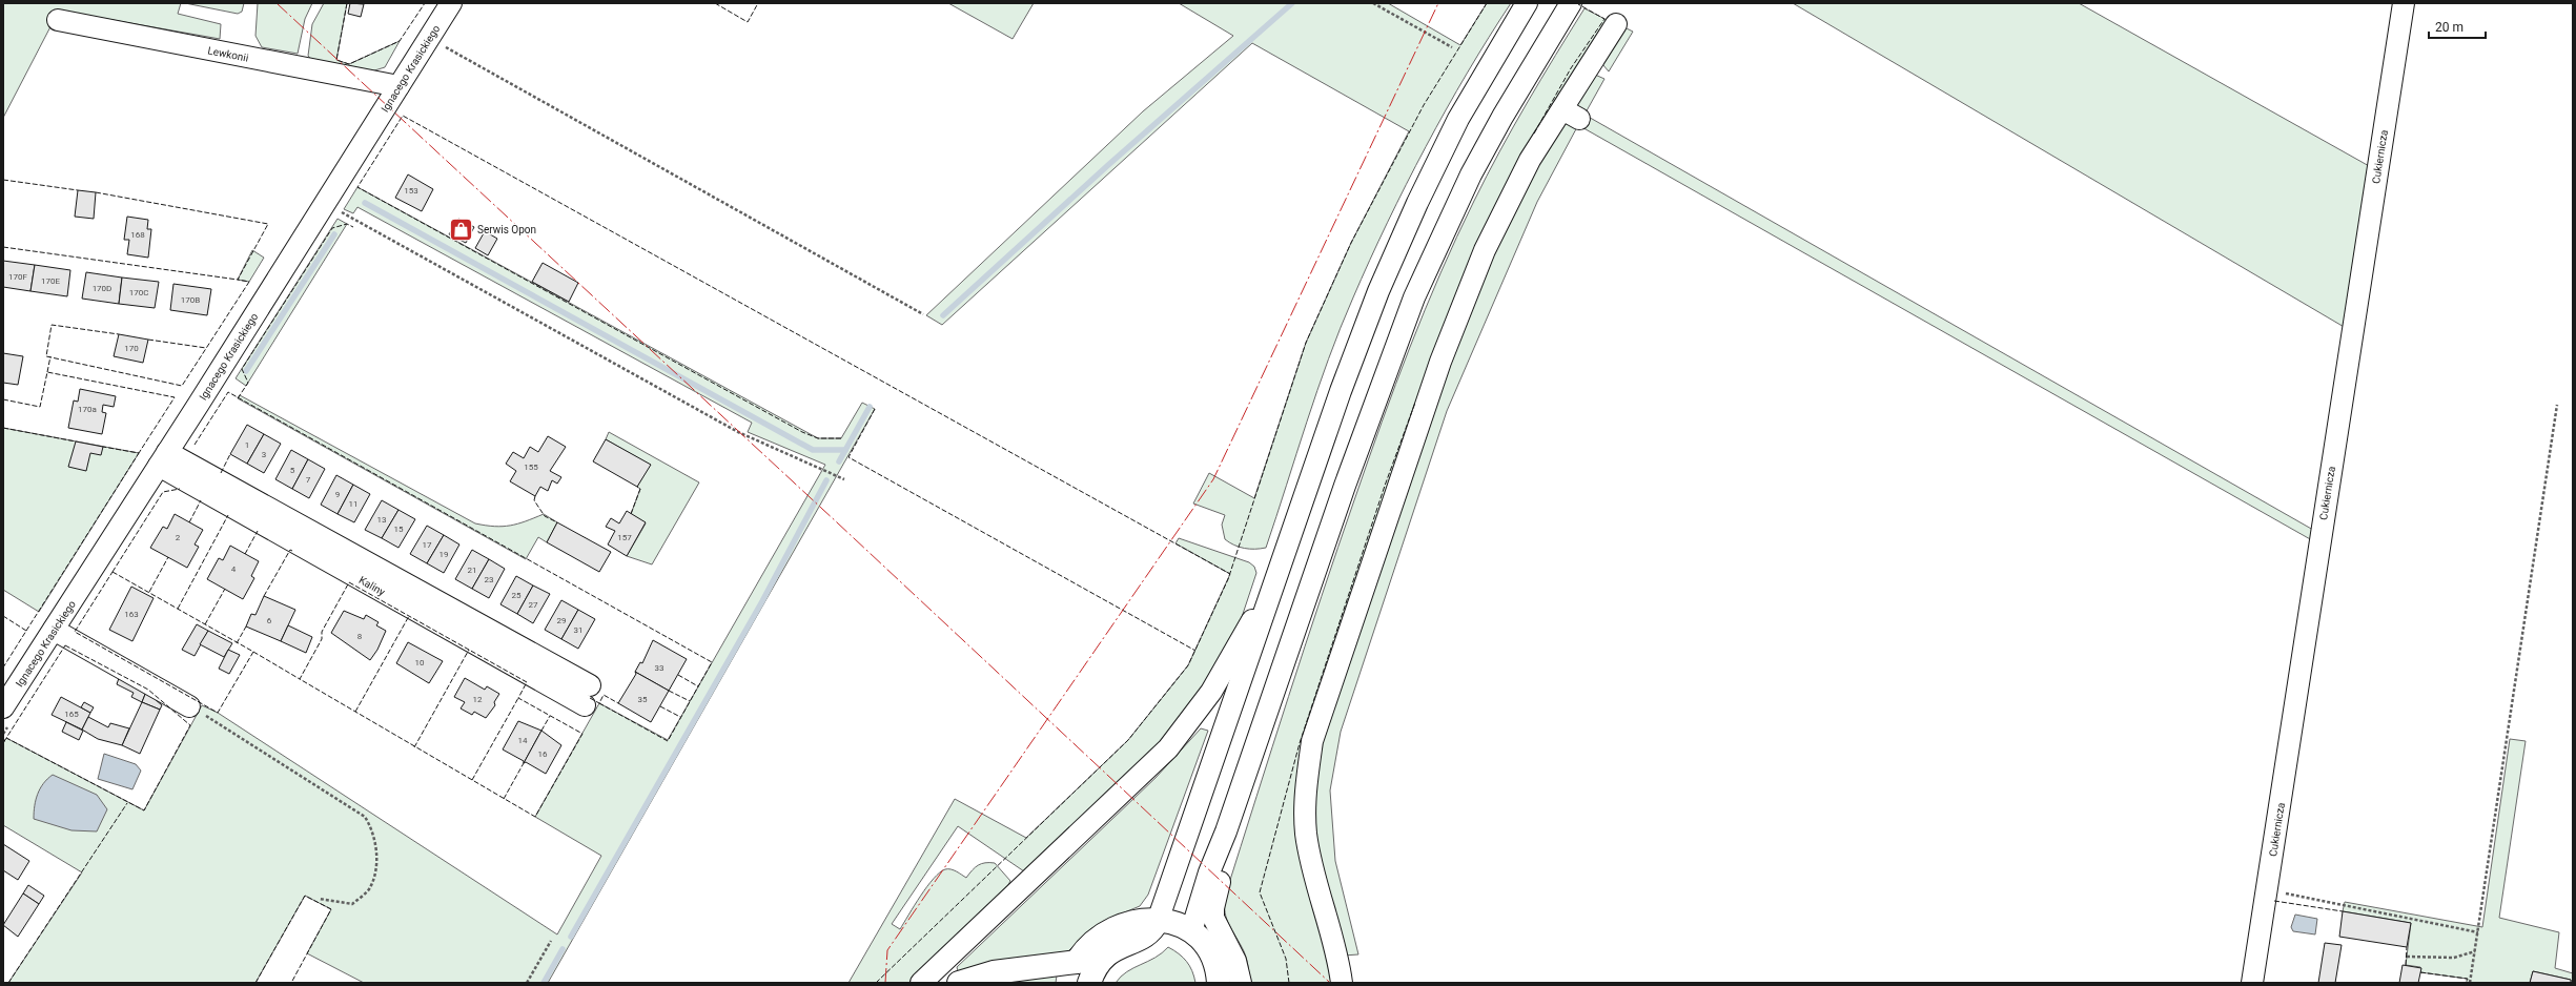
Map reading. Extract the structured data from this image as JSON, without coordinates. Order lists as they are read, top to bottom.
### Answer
{
  "streets": {
    "street": [
      "Lewkonii",
      "Ignacego Krasickiego",
      "Cukiernicza",
      "Kaliny"
    ]
  },
  "crossings": [
    ["Lewkonii", "Ignacego Krasickiego"],
    ["Ignacego Krasickiego", "Kaliny"]
  ],
  "places": {
    "shop": ["Serwis Opon"]
  },
  "house_numbers": [
    "153",
    "168",
    "170F",
    "170E",
    "170D",
    "170C",
    "170B",
    "170",
    "170a",
    "1",
    "3",
    "155",
    "5",
    "7",
    "9",
    "11",
    "13",
    "15",
    "2",
    "157",
    "17",
    "19",
    "4",
    "21",
    "23",
    "25",
    "27",
    "163",
    "6",
    "29",
    "31",
    "8",
    "10",
    "33",
    "12",
    "35",
    "165",
    "14",
    "16"
  ],
  "scale_bar": "20 m"
}
